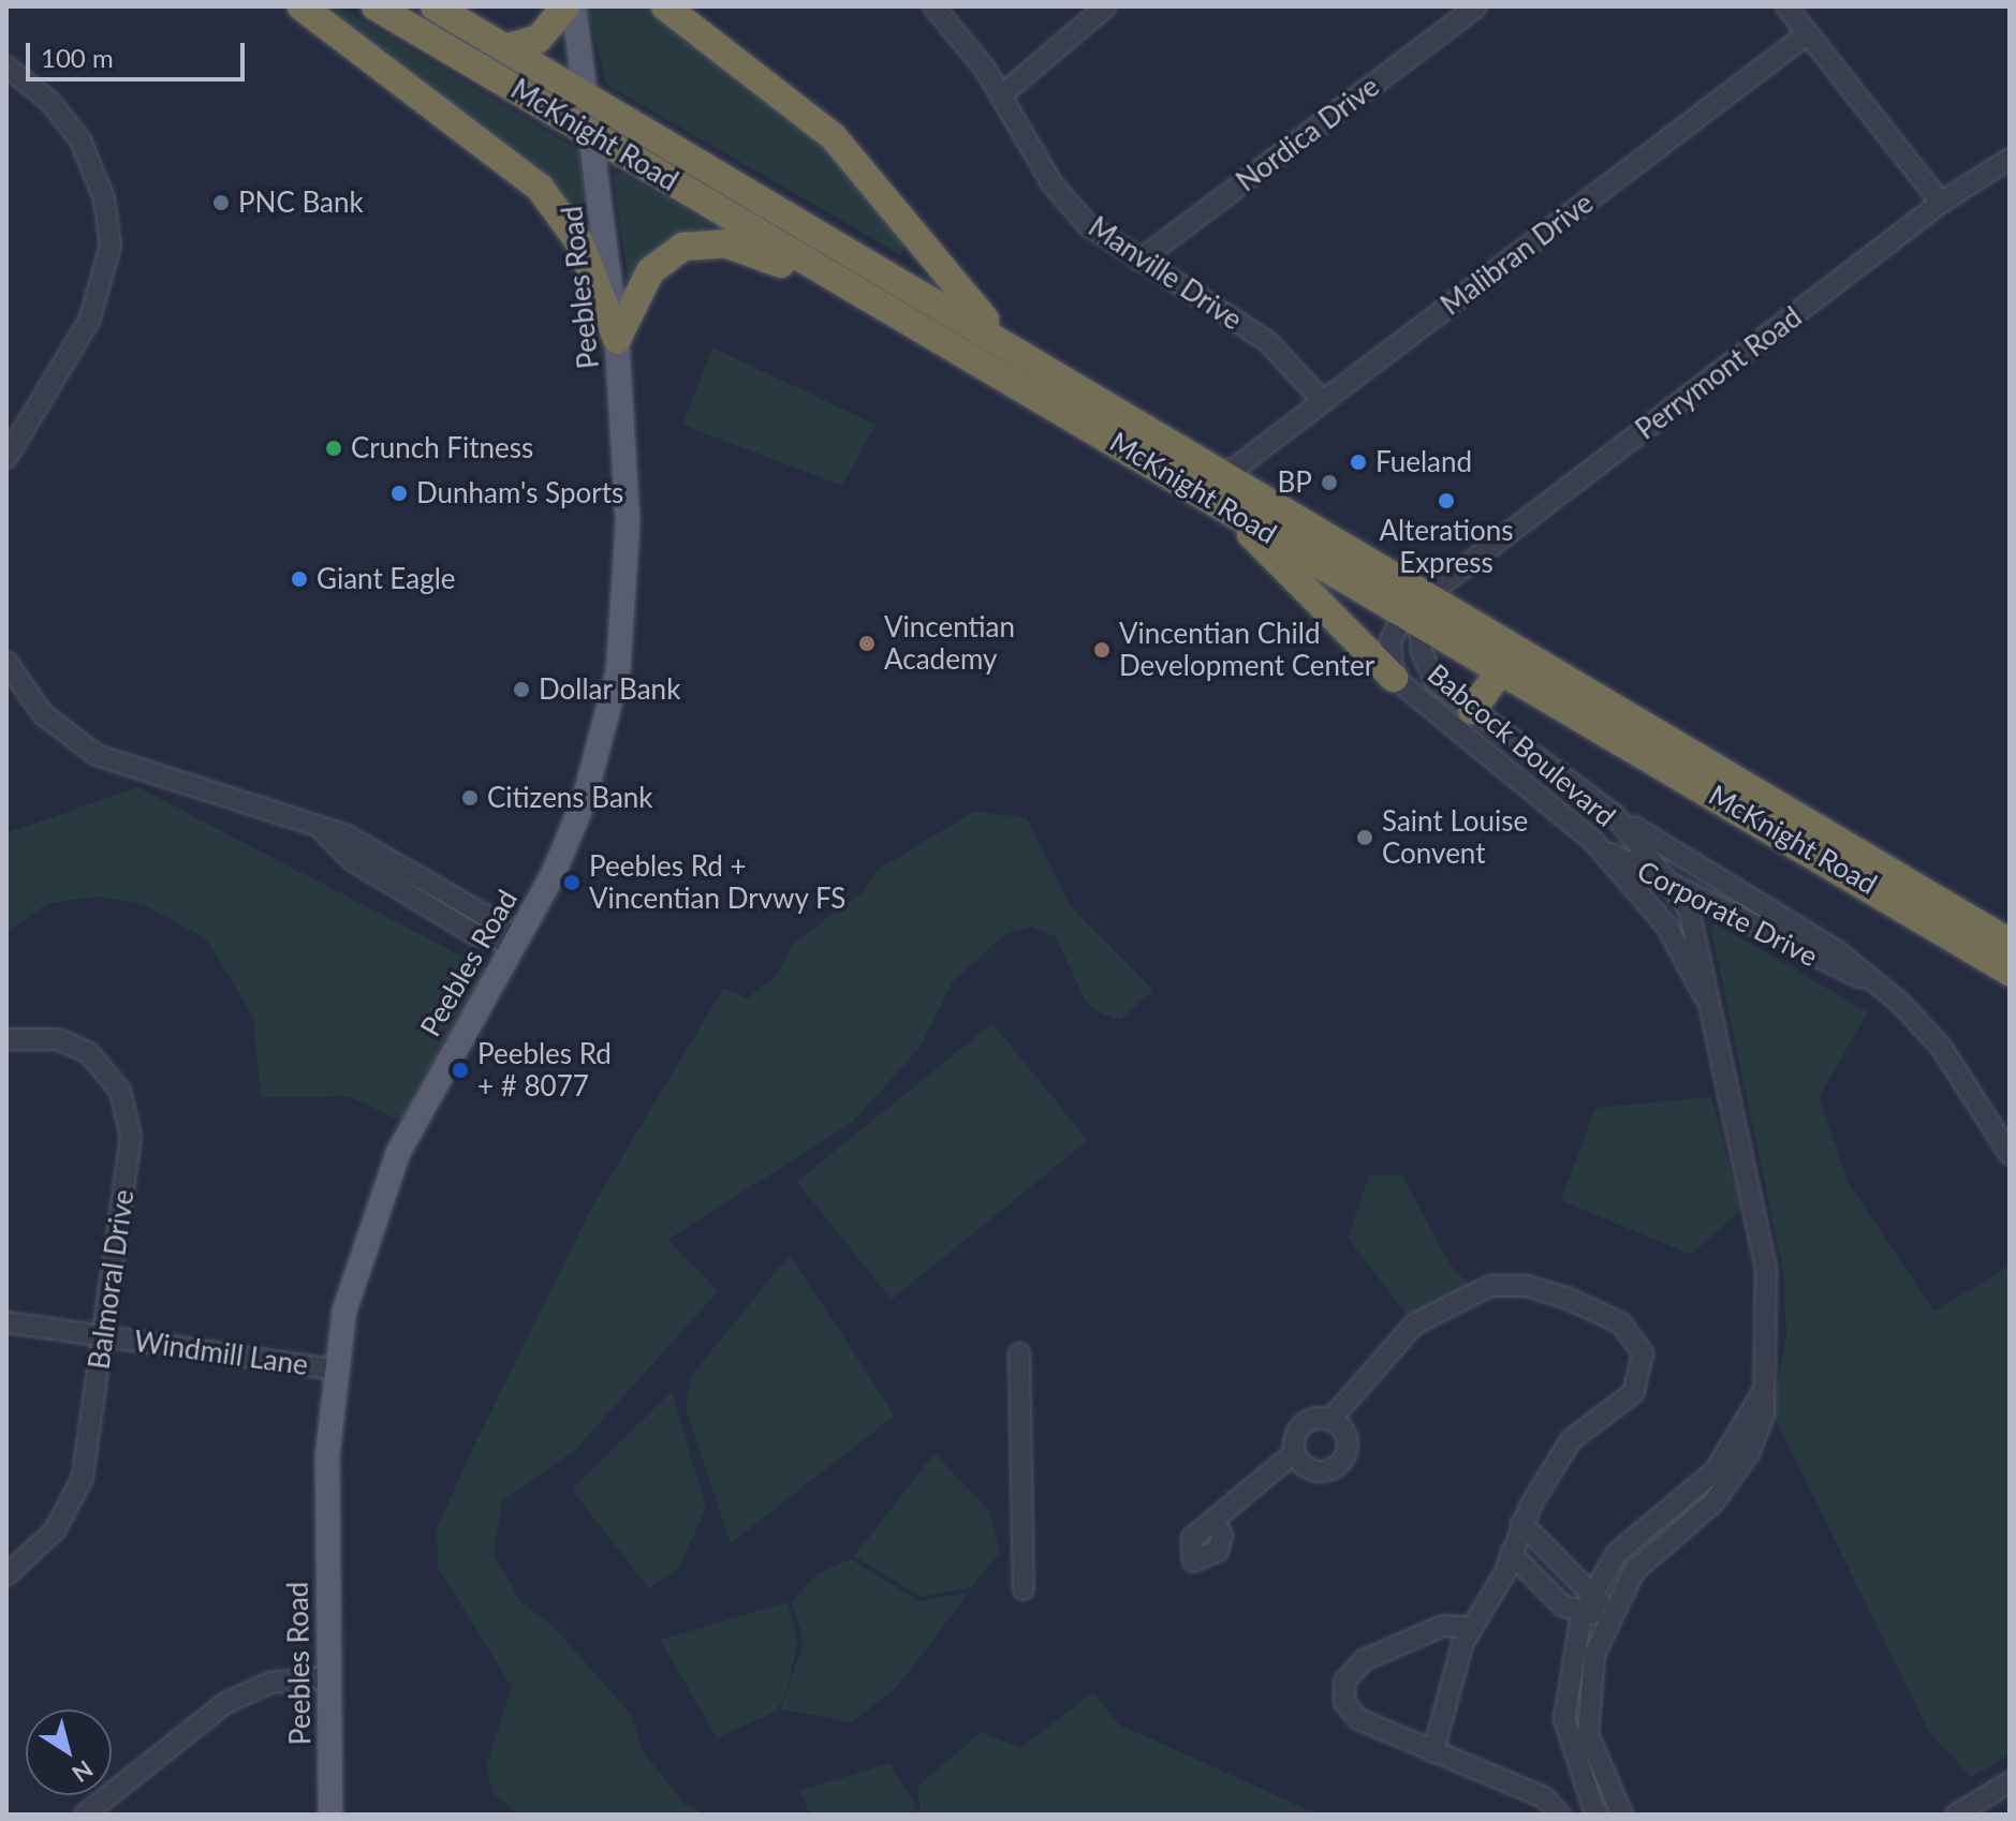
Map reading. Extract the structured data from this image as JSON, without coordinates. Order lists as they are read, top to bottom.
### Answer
{
  "streets": {
    "highway": ["McKnight Road"],
    "main road": ["Peebles Road"],
    "street": [
      "Nordica Drive",
      "Malibran Drive",
      "Manville Drive",
      "Perrymont Road",
      "Babcock Boulevard",
      "Corporate Drive",
      "Balmoral Drive",
      "Windmill Lane"
    ]
  },
  "crossings": [
    ["Nordica Drive", "Manville Drive"],
    ["McKnight Road", "Malibran Drive"],
    ["McKnight Road", "Peebles Road"],
    ["McKnight Road", "Perrymont Road"],
    ["McKnight Road", "Babcock Boulevard"],
    ["Malibran Drive", "Manville Drive"],
    ["Peebles Road", "Windmill Lane"],
    ["Perrymont Road", "Babcock Boulevard"],
    ["Babcock Boulevard", "Corporate Drive"],
    ["Balmoral Drive", "Windmill Lane"]
  ],
  "places": [
    "PNC Bank",
    "Crunch Fitness",
    "Fueland",
    "BP",
    "Dunham's Sports",
    "Alterations Express",
    "Giant Eagle",
    "Vincentian Academy",
    "Vincentian Child Development Center",
    "Dollar Bank",
    "Citizens Bank",
    "Saint Louise Convent",
    "Peebles Rd + Vincentian Drvwy FS",
    "Peebles Rd + # 8077"
  ],
  "scale_bar": "100 m",
  "north": "bottom right"
}
